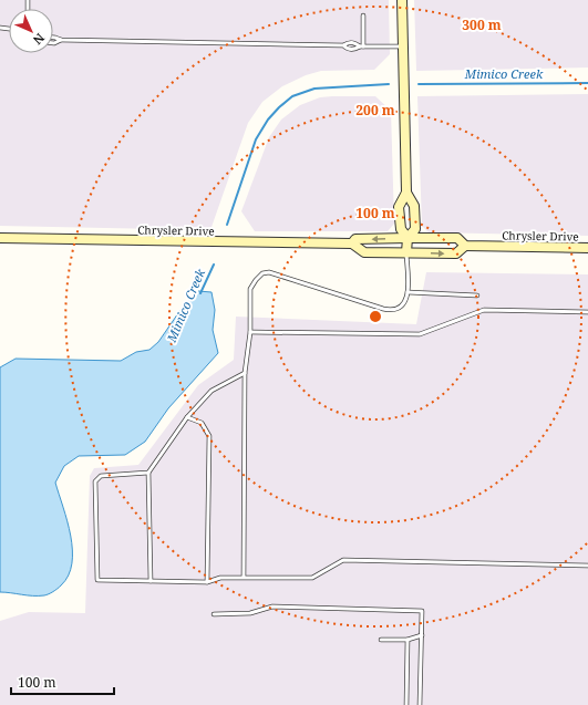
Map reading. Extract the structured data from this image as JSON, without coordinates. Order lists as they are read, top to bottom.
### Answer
{
  "streets": {
    "street": ["Chrysler Drive"]
  },
  "water": ["Mimico Creek"],
  "scale_bar": "100 m",
  "north": "bottom right",
  "rings": ["300 m", "200 m", "100 m"]
}
